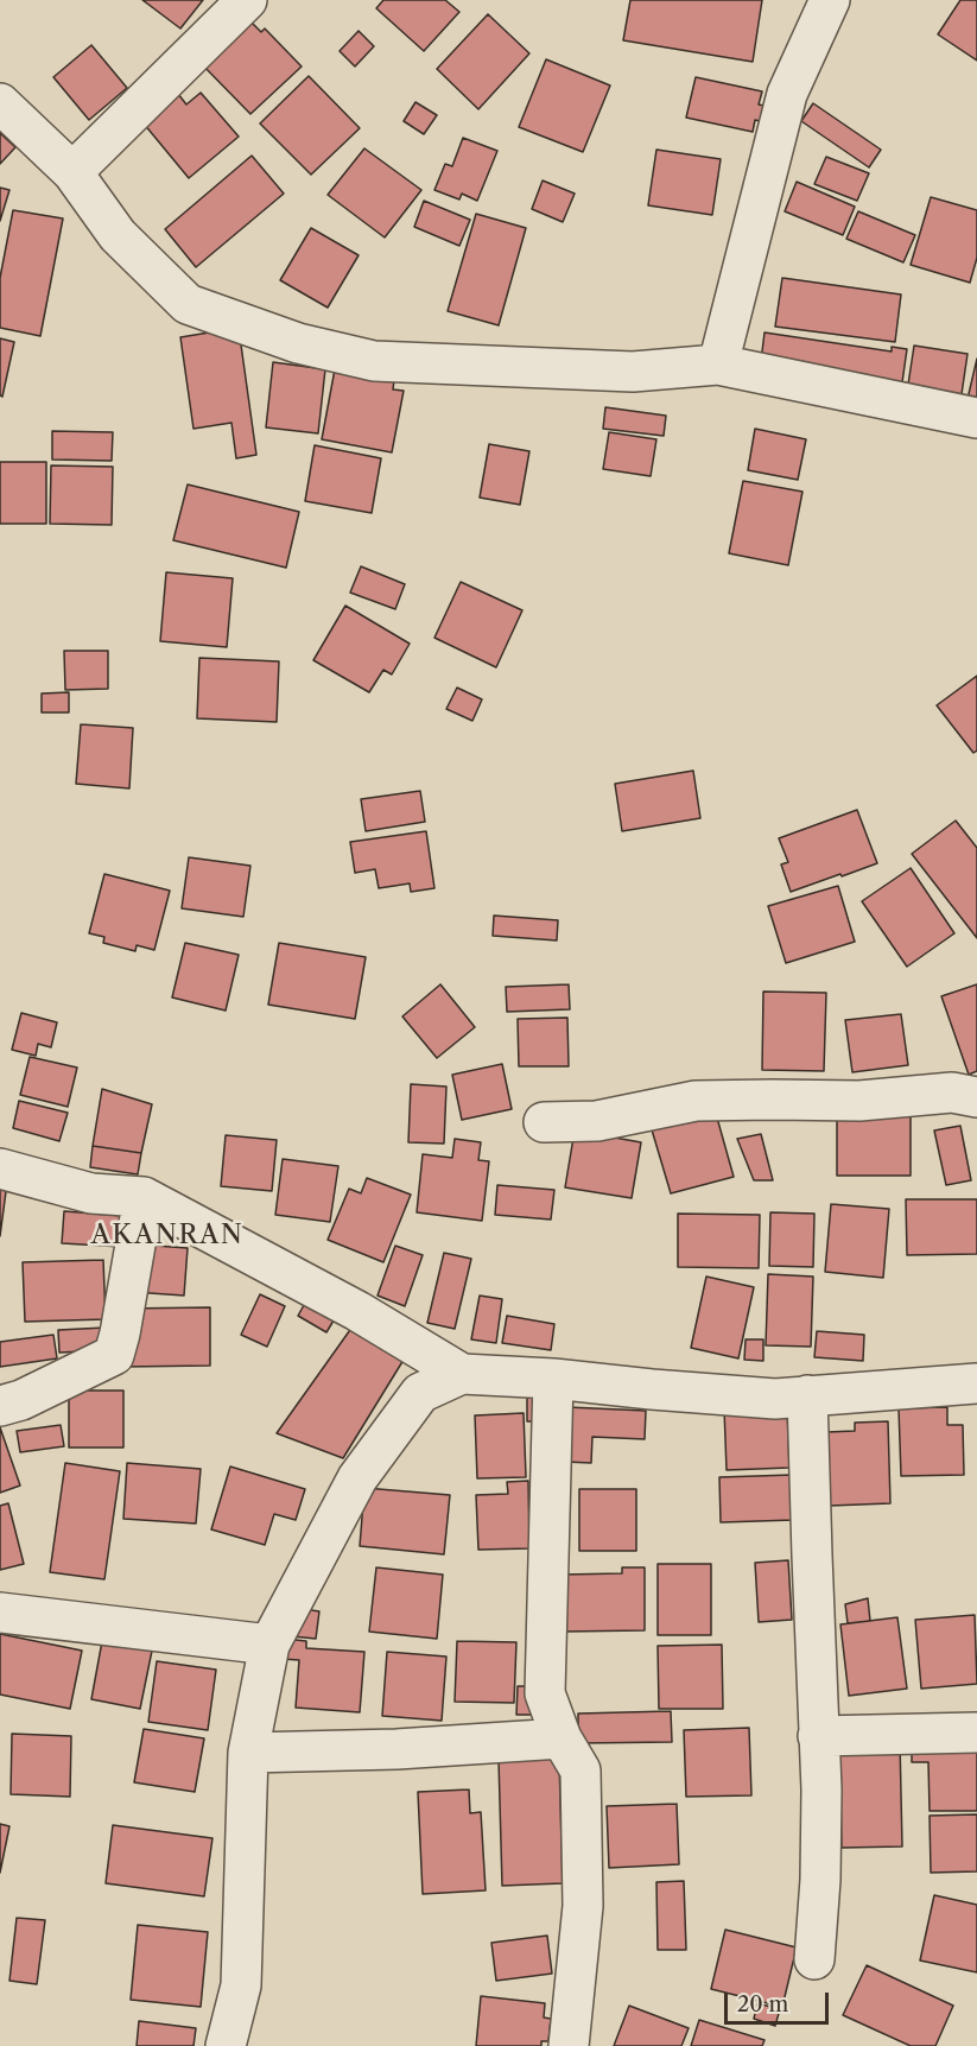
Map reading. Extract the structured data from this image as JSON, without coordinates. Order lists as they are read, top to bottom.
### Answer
{
  "districts": ["AKANRAN"],
  "scale_bar": "20 m"
}
